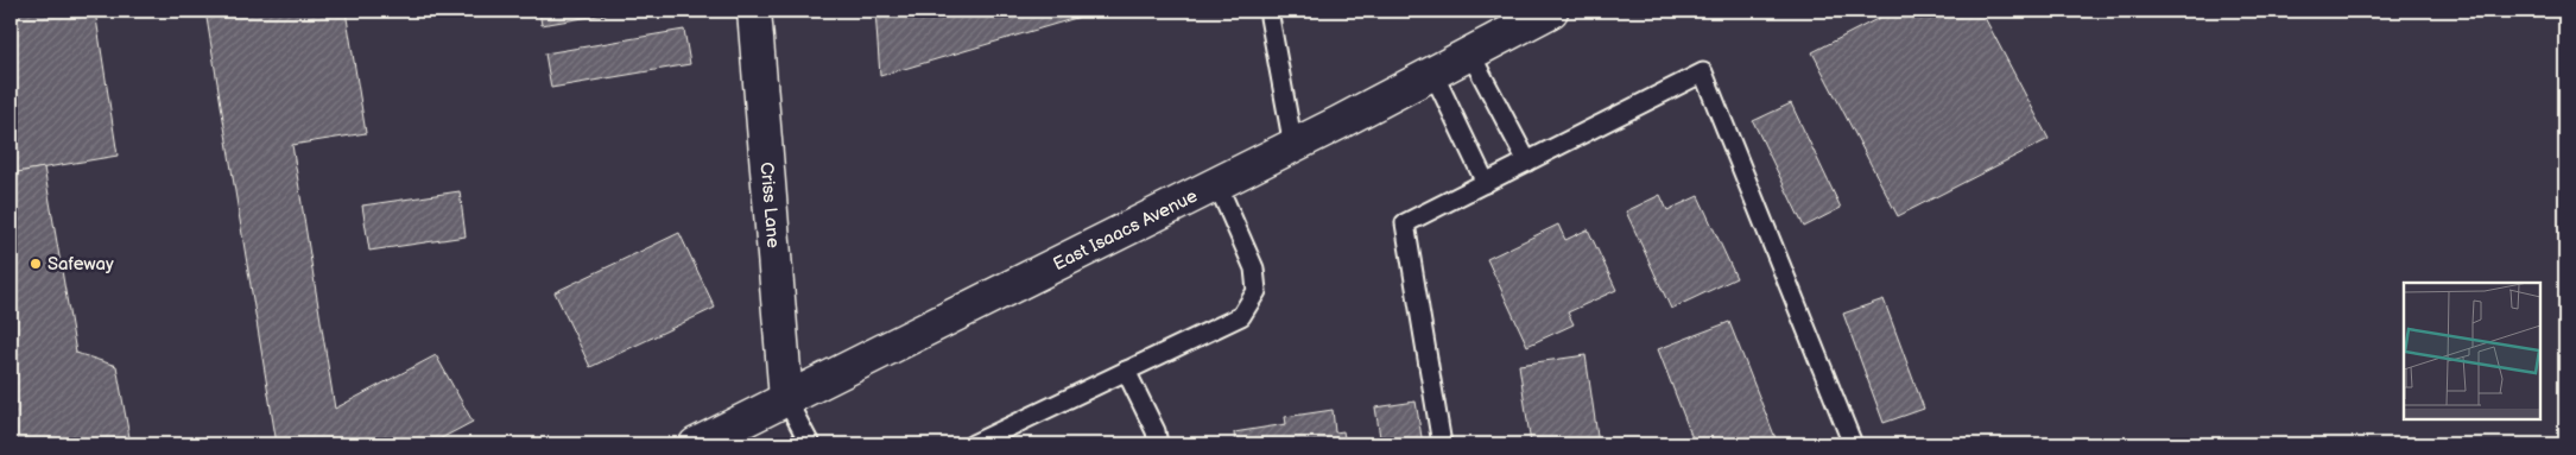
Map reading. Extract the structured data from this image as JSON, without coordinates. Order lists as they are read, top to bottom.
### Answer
{
  "streets": {
    "main road": ["Criss Lane", "East Isaacs Avenue"]
  },
  "crossings": [
    ["Criss Lane", "East Isaacs Avenue"]
  ],
  "places": ["Safeway"]
}
